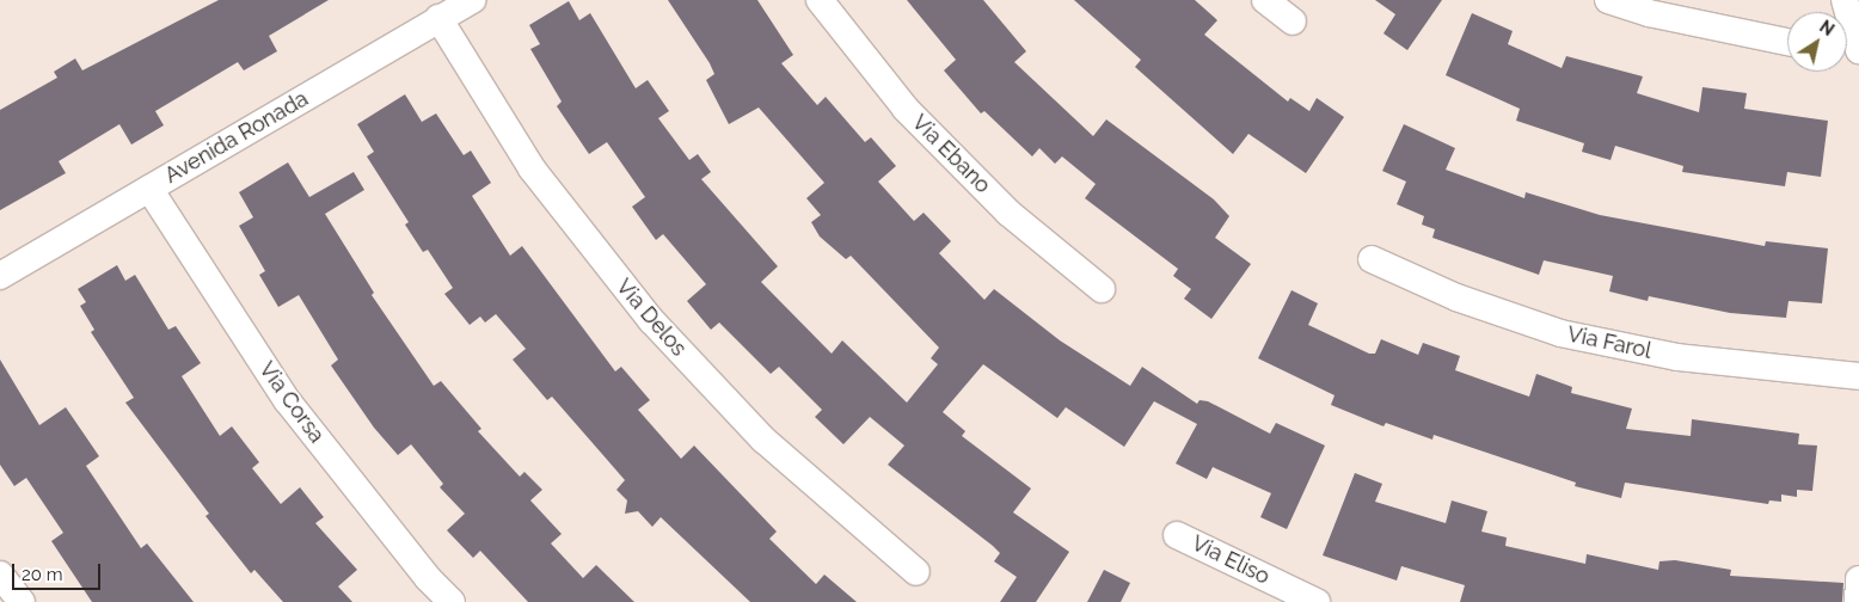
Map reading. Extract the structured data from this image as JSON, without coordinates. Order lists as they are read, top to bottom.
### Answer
{
  "streets": {
    "street": [
      "Avenida Ronada",
      "Via Ebano",
      "Via Delos",
      "Via Farol",
      "Via Corsa",
      "Via Eliso"
    ]
  },
  "crossings": [
    ["Avenida Ronada", "Via Delos"],
    ["Avenida Ronada", "Via Corsa"]
  ],
  "scale_bar": "20 m",
  "north": "top right"
}
